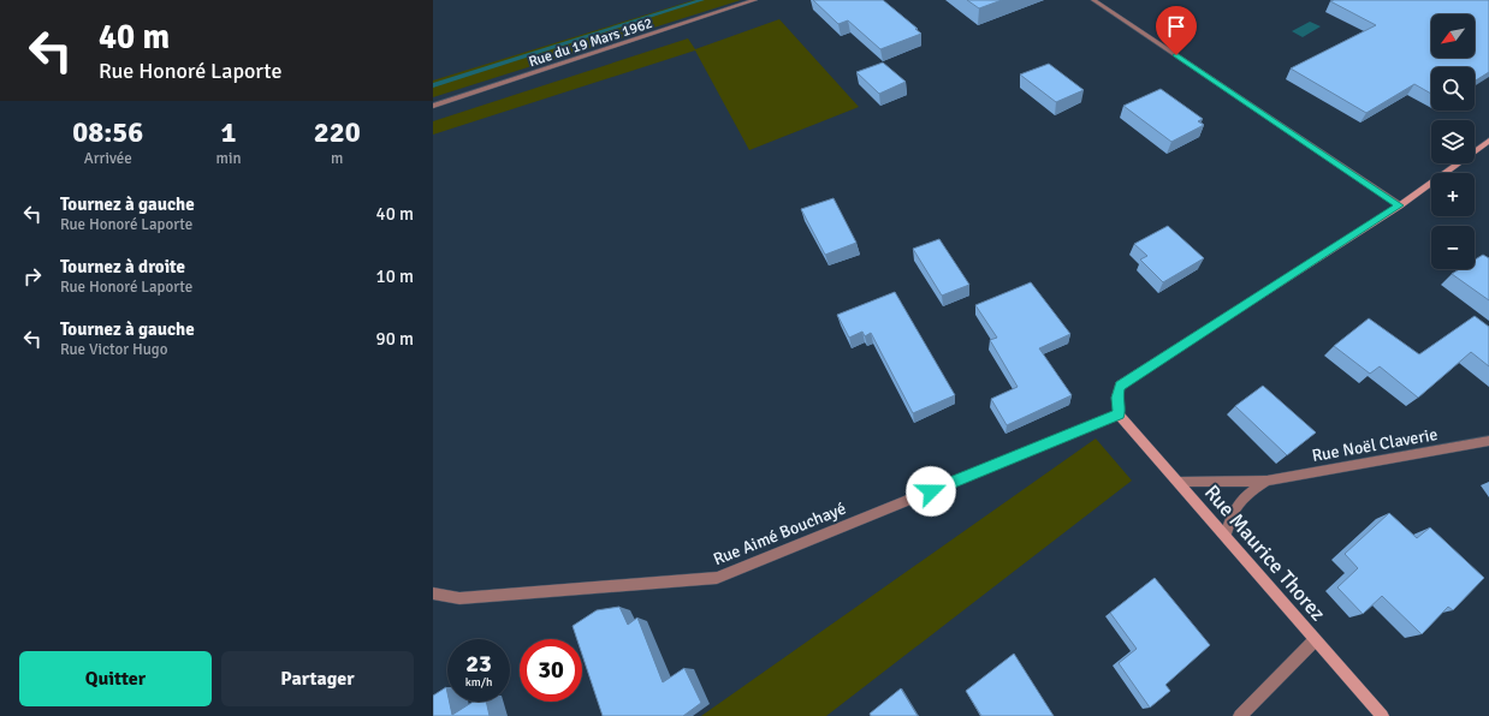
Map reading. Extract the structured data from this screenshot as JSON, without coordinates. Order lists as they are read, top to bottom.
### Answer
{
  "streets": {
    "street": [
      "Rue du 19 Mars 1962",
      "Rue Noël Claverie",
      "Rue Aimé Bouchayé",
      "Rue Maurice Thorez"
    ]
  },
  "crossings": [
    ["Rue Noël Claverie", "Rue Maurice Thorez"],
    ["Rue Aimé Bouchayé", "Rue Maurice Thorez"]
  ],
  "north": "bottom left",
  "page": {
    "turn": ["40 m", "Rue Honoré Laporte"],
    "map_buttons": ["+", "−"],
    "eta": [
      "08:56",
      "Arrivée",
      "1",
      "min",
      "220",
      "m"
    ],
    "list": [
      {
        "name": "Tournez à gauche",
        "note": "Rue Honoré Laporte",
        "value": "40 m"
      },
      {
        "name": "Tournez à droite",
        "note": "Rue Honoré Laporte",
        "value": "10 m"
      },
      {
        "name": "Tournez à gauche",
        "note": "Rue Victor Hugo",
        "value": "90 m"
      }
    ],
    "speed": "23 km/h",
    "limit": "30",
    "buttons": ["Quitter", "Partager"]
  }
}
